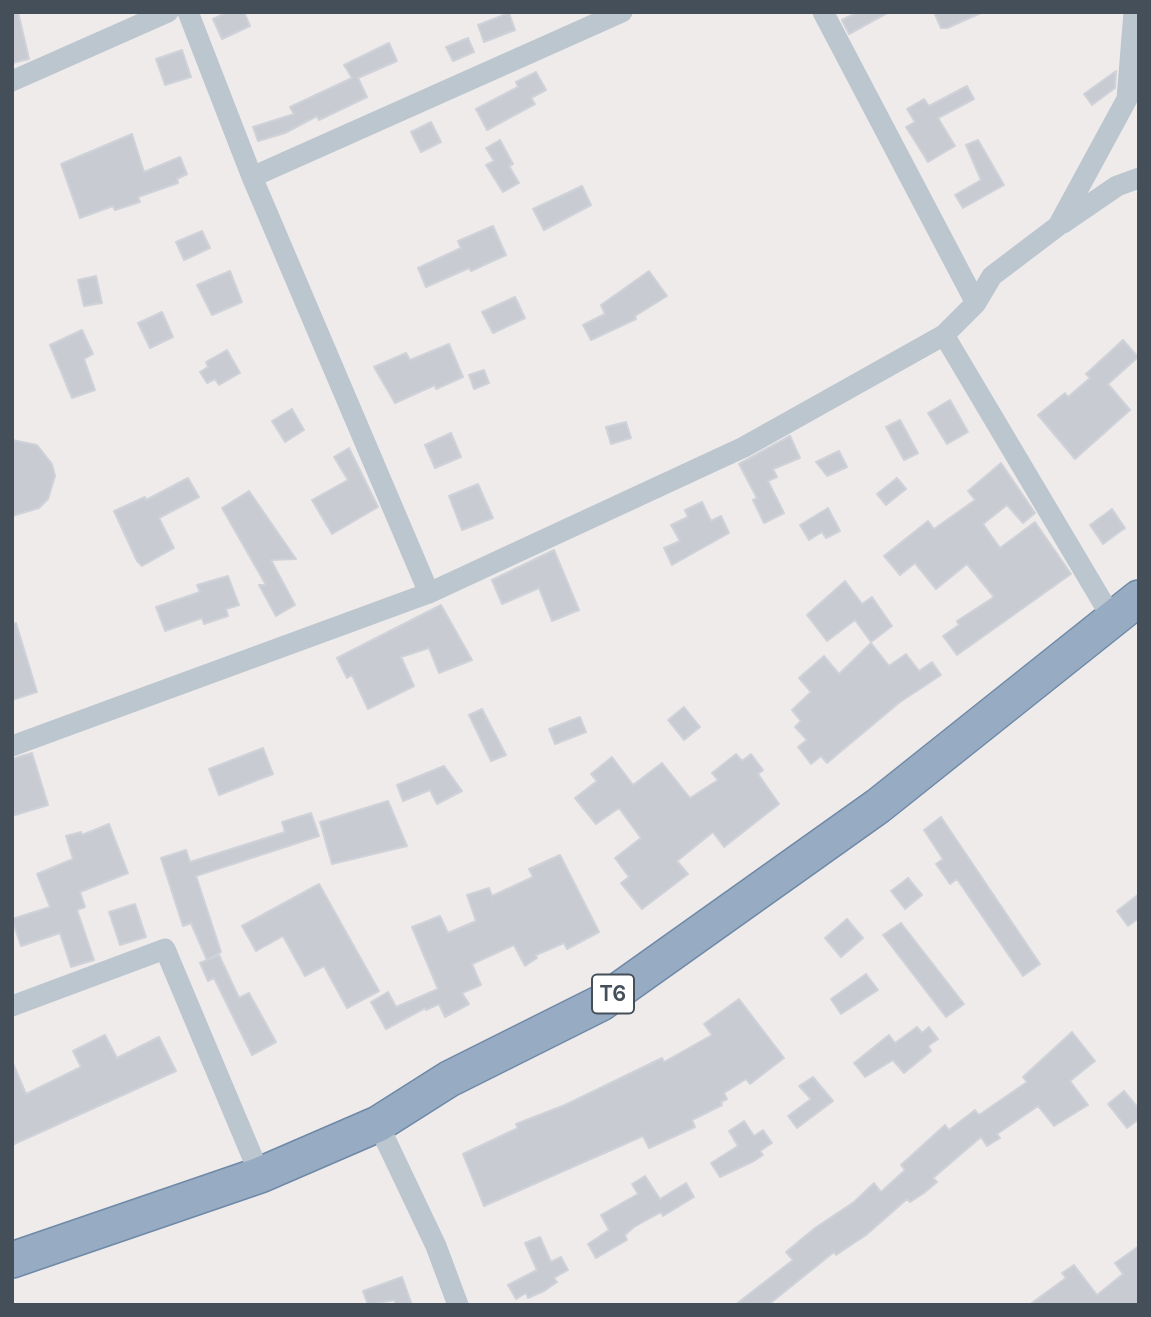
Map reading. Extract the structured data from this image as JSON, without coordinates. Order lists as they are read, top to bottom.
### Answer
{
  "streets": {
    "highway": ["T6"]
  }
}
